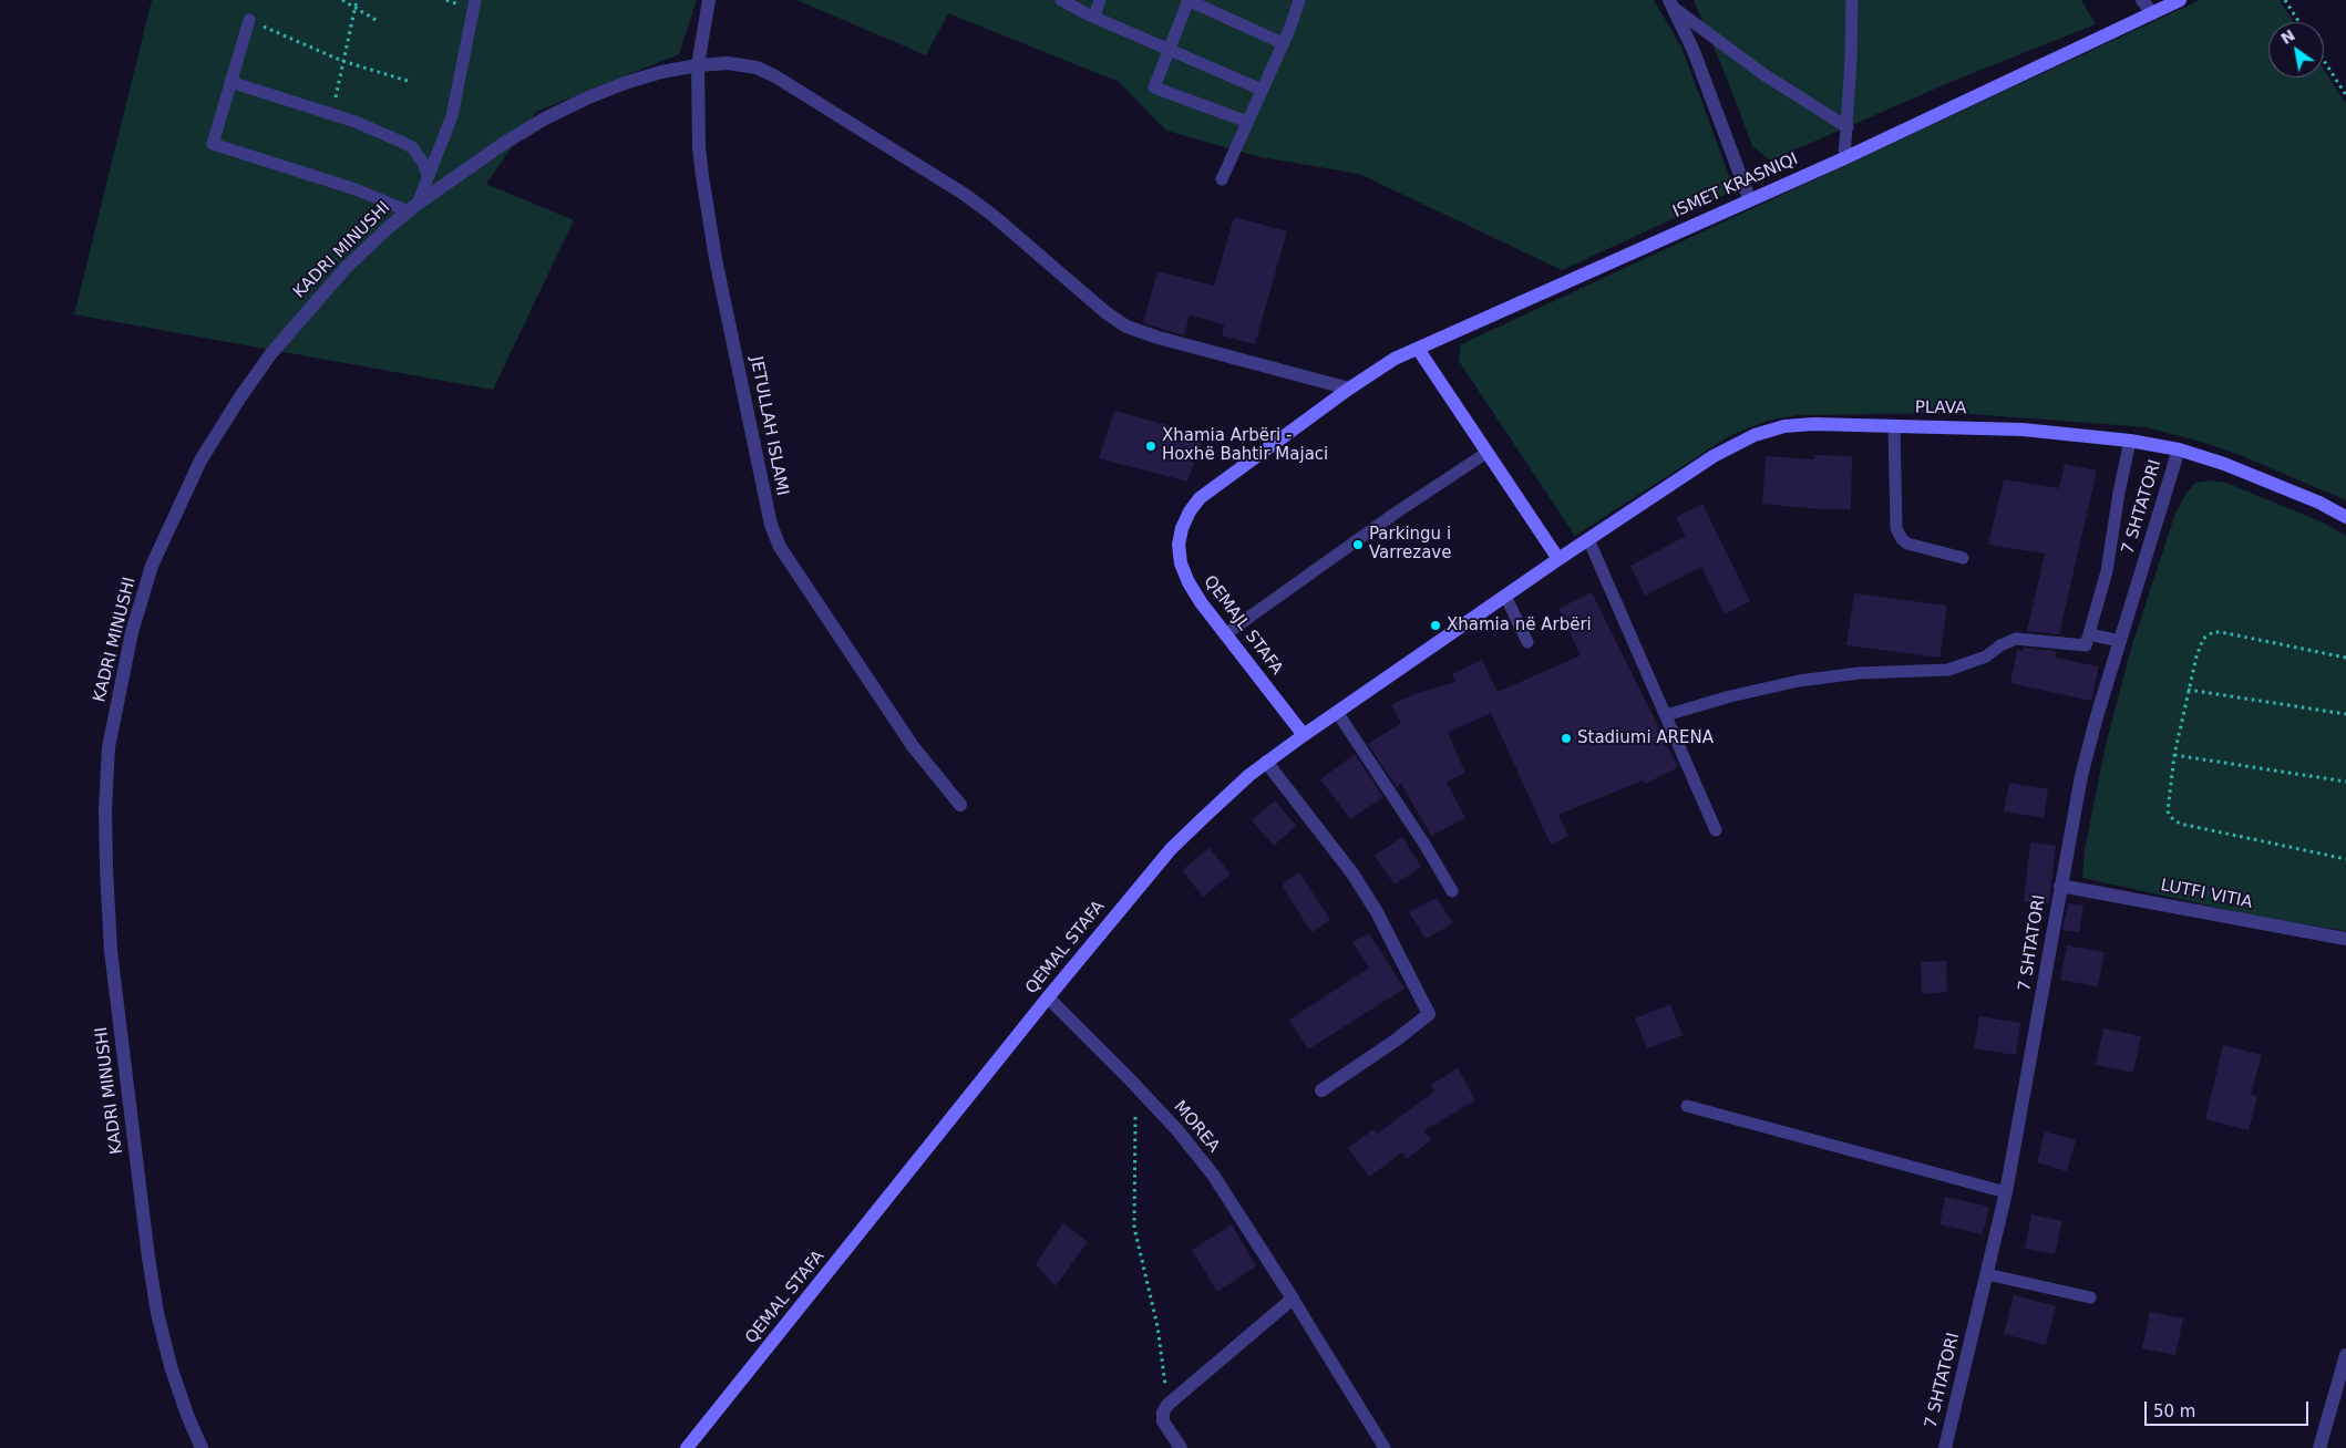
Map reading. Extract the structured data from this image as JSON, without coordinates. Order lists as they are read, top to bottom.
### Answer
{
  "streets": {
    "street": [
      "ISMET KRASNIQI",
      "KADRI MINUSHI",
      "PLAVA",
      "JETULLAH ISLAMI",
      "7 SHTATORI",
      "QEMAJL STAFA",
      "LUTFI VITIA",
      "QEMAL STAFA",
      "MOREA"
    ]
  },
  "crossings": [
    ["ISMET KRASNIQI", "QEMAJL STAFA"],
    ["KADRI MINUSHI", "JETULLAH ISLAMI"],
    ["KADRI MINUSHI", "QEMAJL STAFA"],
    ["PLAVA", "7 SHTATORI"],
    ["PLAVA", "QEMAL STAFA"],
    ["7 SHTATORI", "LUTFI VITIA"],
    ["QEMAJL STAFA", "QEMAL STAFA"],
    ["QEMAL STAFA", "MOREA"]
  ],
  "places": [
    "Xhamia Arbëri - Hoxhë Bahtir Majaci",
    "Parkingu i Varrezave",
    "Xhamia në Arbëri",
    "Stadiumi ARENA"
  ],
  "scale_bar": "50 m",
  "north": "top left"
}
